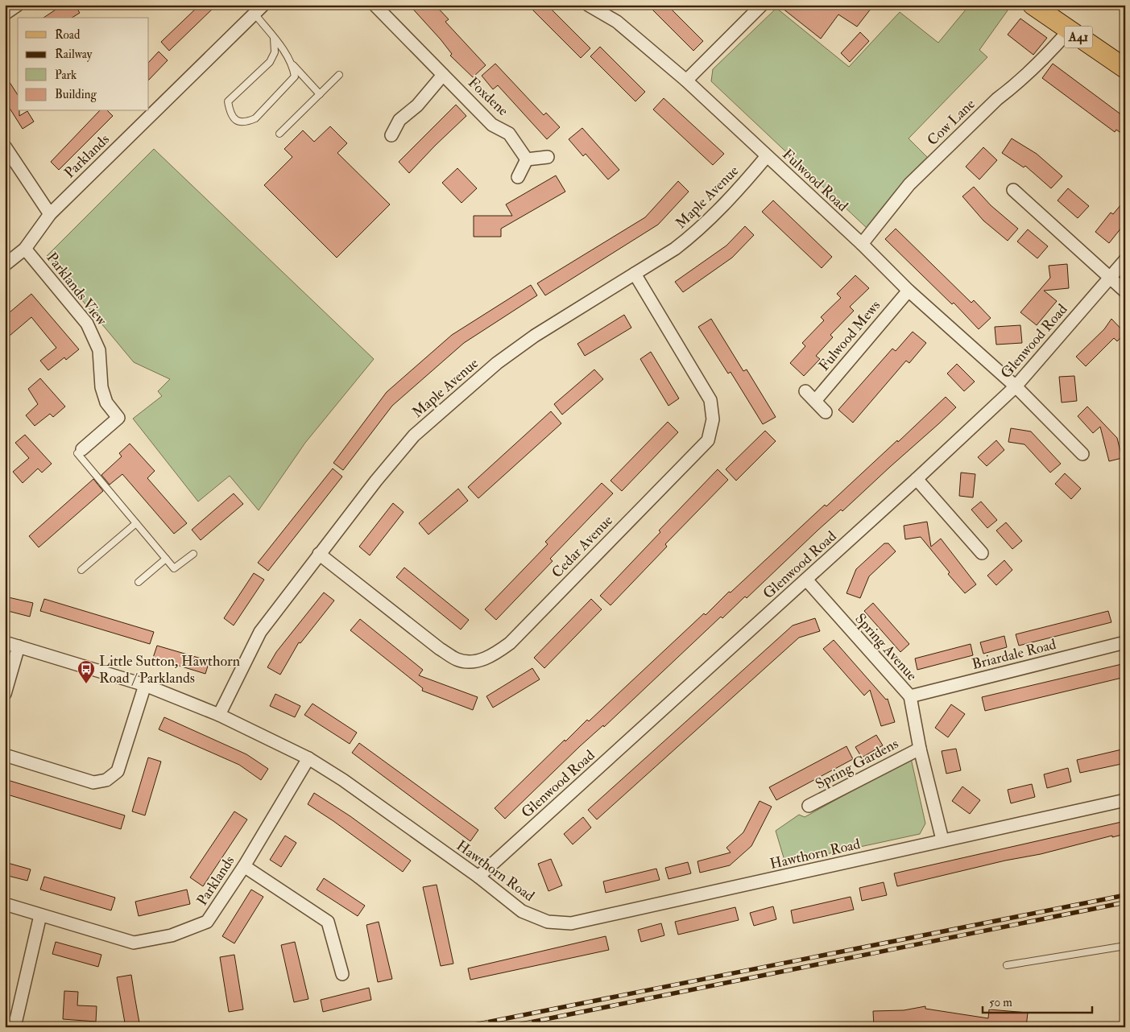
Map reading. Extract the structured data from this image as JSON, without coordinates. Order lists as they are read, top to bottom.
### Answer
{
  "streets": {
    "main road": ["A41"],
    "street": [
      "Foxdene",
      "Cow Lane",
      "Parklands",
      "Fulwood Road",
      "Maple Avenue",
      "Parklands View",
      "Fulwood Mews",
      "Glenwood Road",
      "Cedar Avenue",
      "Spring Avenue",
      "Briardale Road",
      "Spring Gardens",
      "Hawthorn Road"
    ]
  },
  "crossings": [
    ["A41", "Cow Lane"],
    ["Cow Lane", "Fulwood Road"],
    ["Parklands", "Parklands View"],
    ["Parklands", "Hawthorn Road"],
    ["Fulwood Road", "Maple Avenue"],
    ["Fulwood Road", "Fulwood Mews"],
    ["Fulwood Road", "Glenwood Road"],
    ["Maple Avenue", "Cedar Avenue"],
    ["Maple Avenue", "Hawthorn Road"],
    ["Glenwood Road", "Spring Avenue"],
    ["Glenwood Road", "Hawthorn Road"],
    ["Spring Avenue", "Briardale Road"],
    ["Spring Avenue", "Spring Gardens"],
    ["Spring Avenue", "Hawthorn Road"]
  ],
  "places": {
    "bus stop": ["Little Sutton, Hawthorn Road / Parklands"]
  },
  "legend": [
    "Road",
    "Railway",
    "Park",
    "Building"
  ],
  "scale_bar": "50 m"
}
